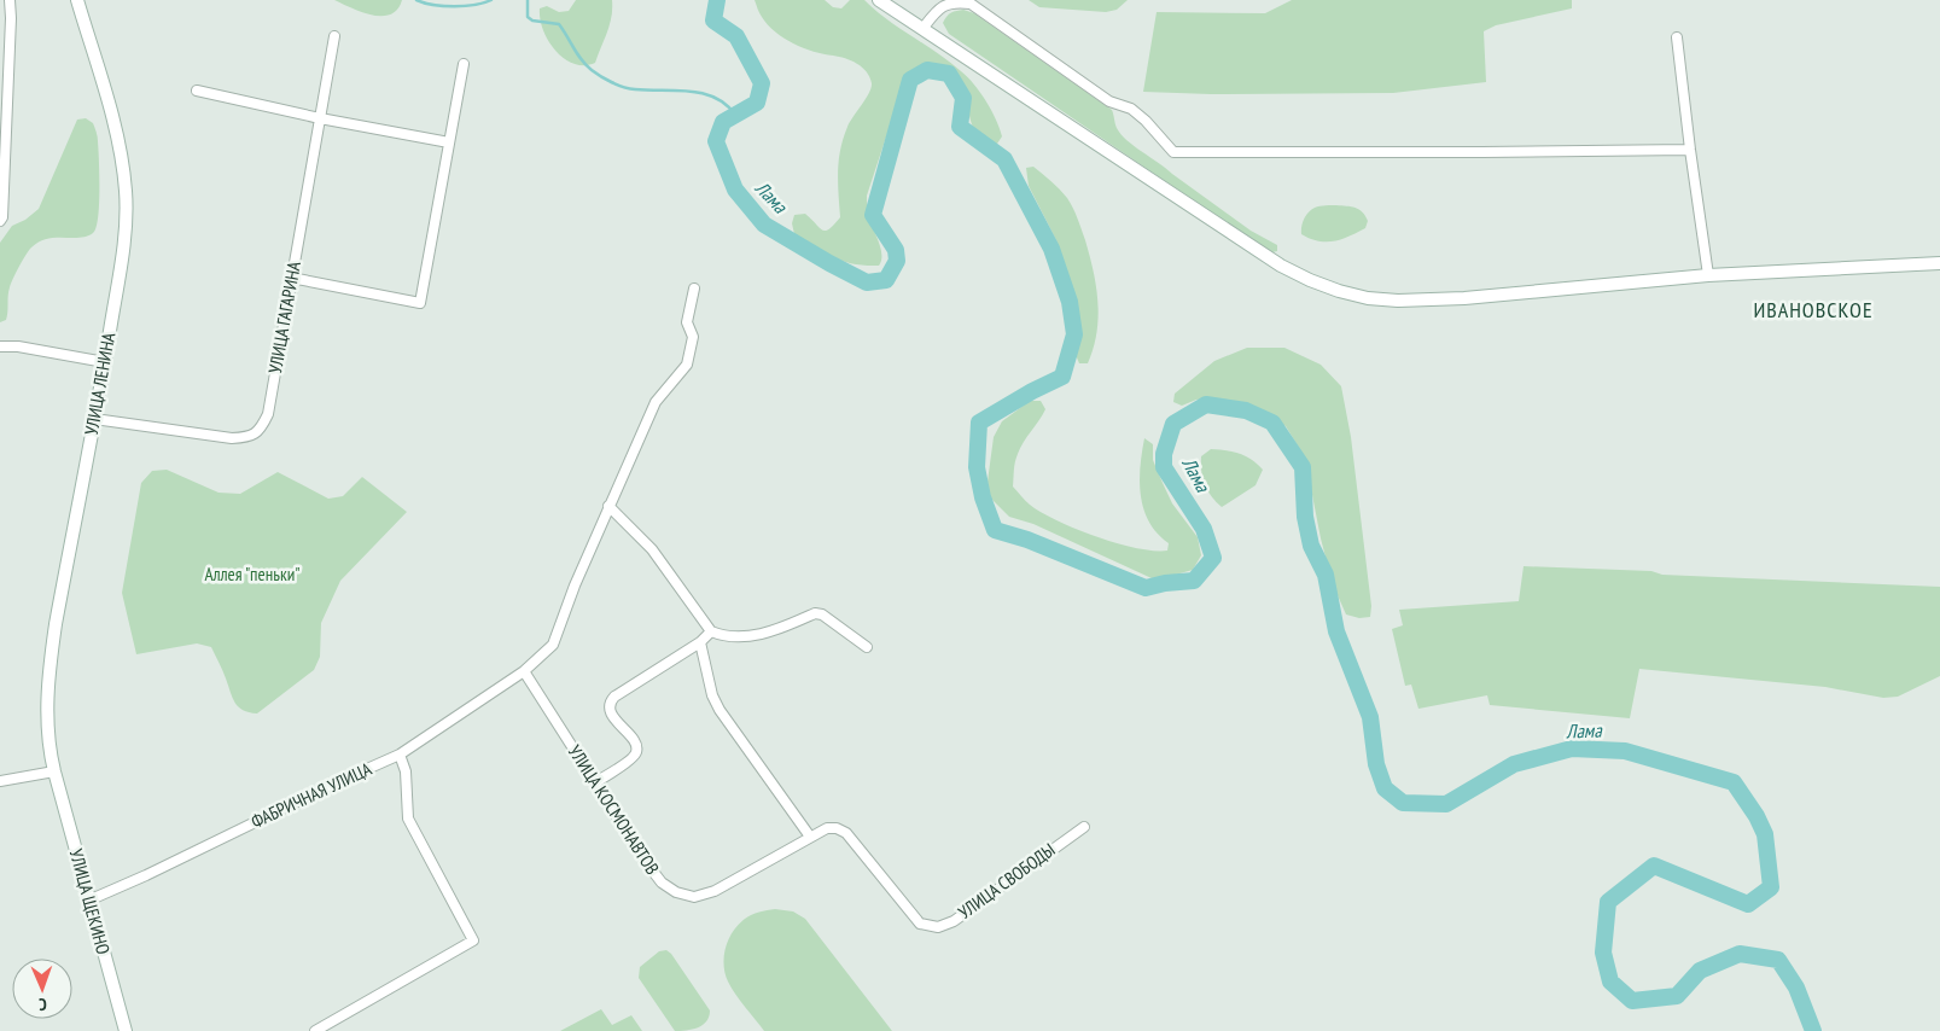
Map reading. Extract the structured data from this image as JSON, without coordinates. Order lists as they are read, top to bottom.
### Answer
{
  "streets": {
    "street": [
      "УЛИЦА ГАГАРИНА",
      "УЛИЦА ЛЕНИНА",
      "ФАБРИЧНАЯ УЛИЦА",
      "УЛИЦА КОСМОНАВТОВ",
      "УЛИЦА СВОБОДЫ",
      "УЛИЦА ЩЕКИНО"
    ]
  },
  "crossings": [
    ["УЛИЦА ГАГАРИНА", "УЛИЦА ЛЕНИНА"],
    ["УЛИЦА ЛЕНИНА", "УЛИЦА ЩЕКИНО"],
    ["ФАБРИЧНАЯ УЛИЦА", "УЛИЦА КОСМОНАВТОВ"],
    ["ФАБРИЧНАЯ УЛИЦА", "УЛИЦА ЩЕКИНО"],
    ["УЛИЦА КОСМОНАВТОВ", "УЛИЦА СВОБОДЫ"]
  ],
  "districts": ["ИВАНОВСКОЕ"],
  "water": ["Лама"],
  "parks": ["Аллея \"пеньки\""],
  "north": "bottom"
}
